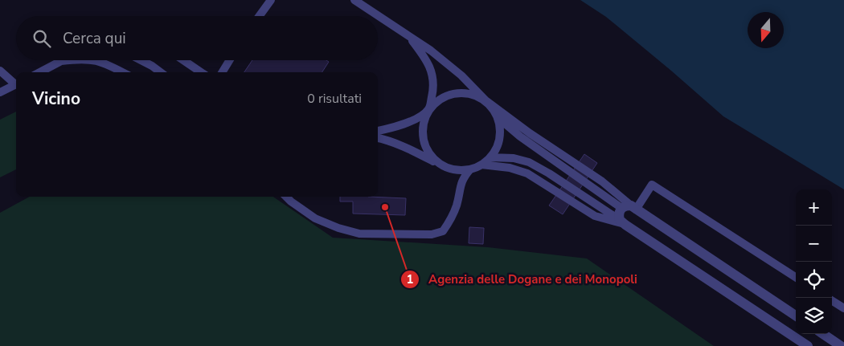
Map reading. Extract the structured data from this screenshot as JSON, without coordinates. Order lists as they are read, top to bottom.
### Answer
{
  "places": ["Agenzia delle Dogane e dei Monopoli"],
  "north": "bottom",
  "page": {
    "search": "Cerca qui",
    "heading": ["Vicino", "0 risultati"],
    "map_buttons": ["+", "−"]
  }
}
